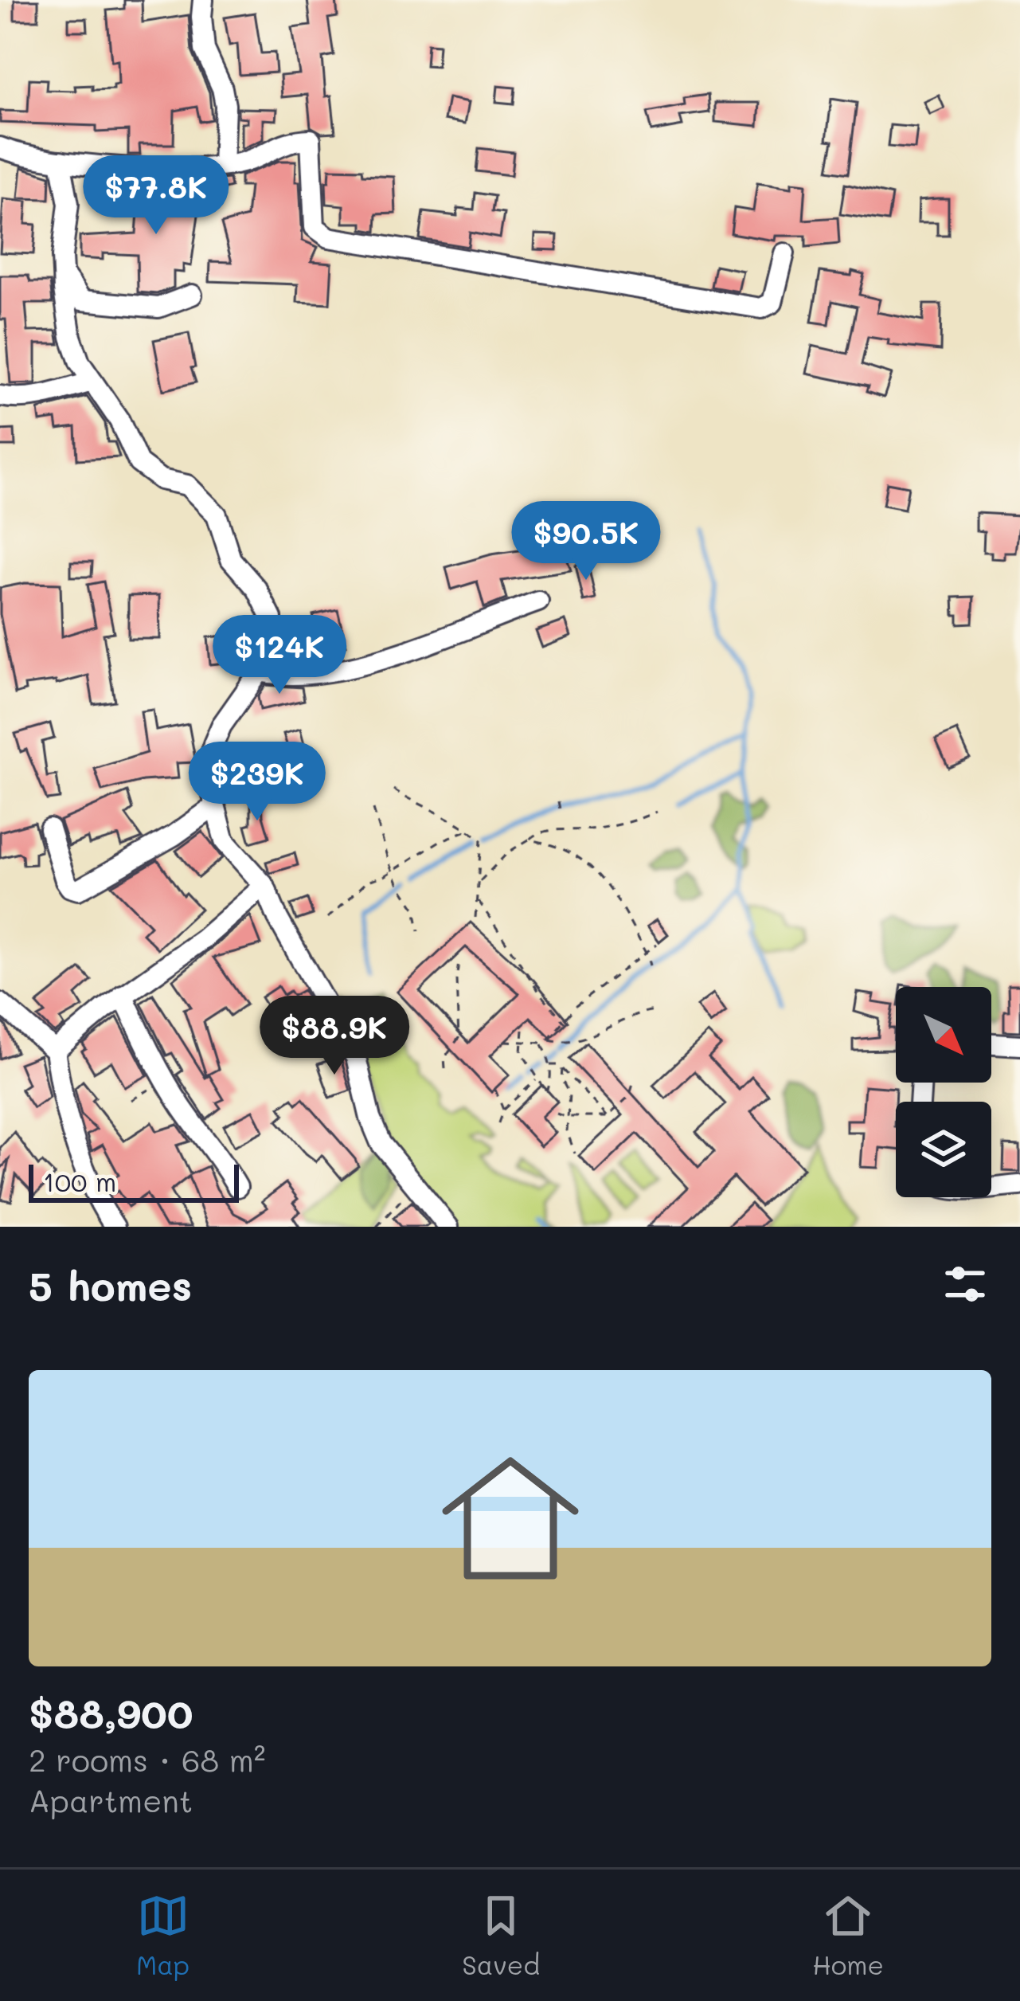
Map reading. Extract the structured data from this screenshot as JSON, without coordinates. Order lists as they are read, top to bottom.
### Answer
{
  "scale_bar": "100 m",
  "north": "bottom right",
  "page": {
    "price": [
      "$77.8K",
      "$90.5K",
      "$124K",
      "$239K",
      "$88.9K"
    ],
    "scale": "100 m",
    "heading": "5 homes",
    "list": [
      {
        "name": "$88,900",
        "note": "2 rooms · 68 m² · Apartment"
      }
    ],
    "tabs": ["Map", "Saved", "Home"]
  }
}
